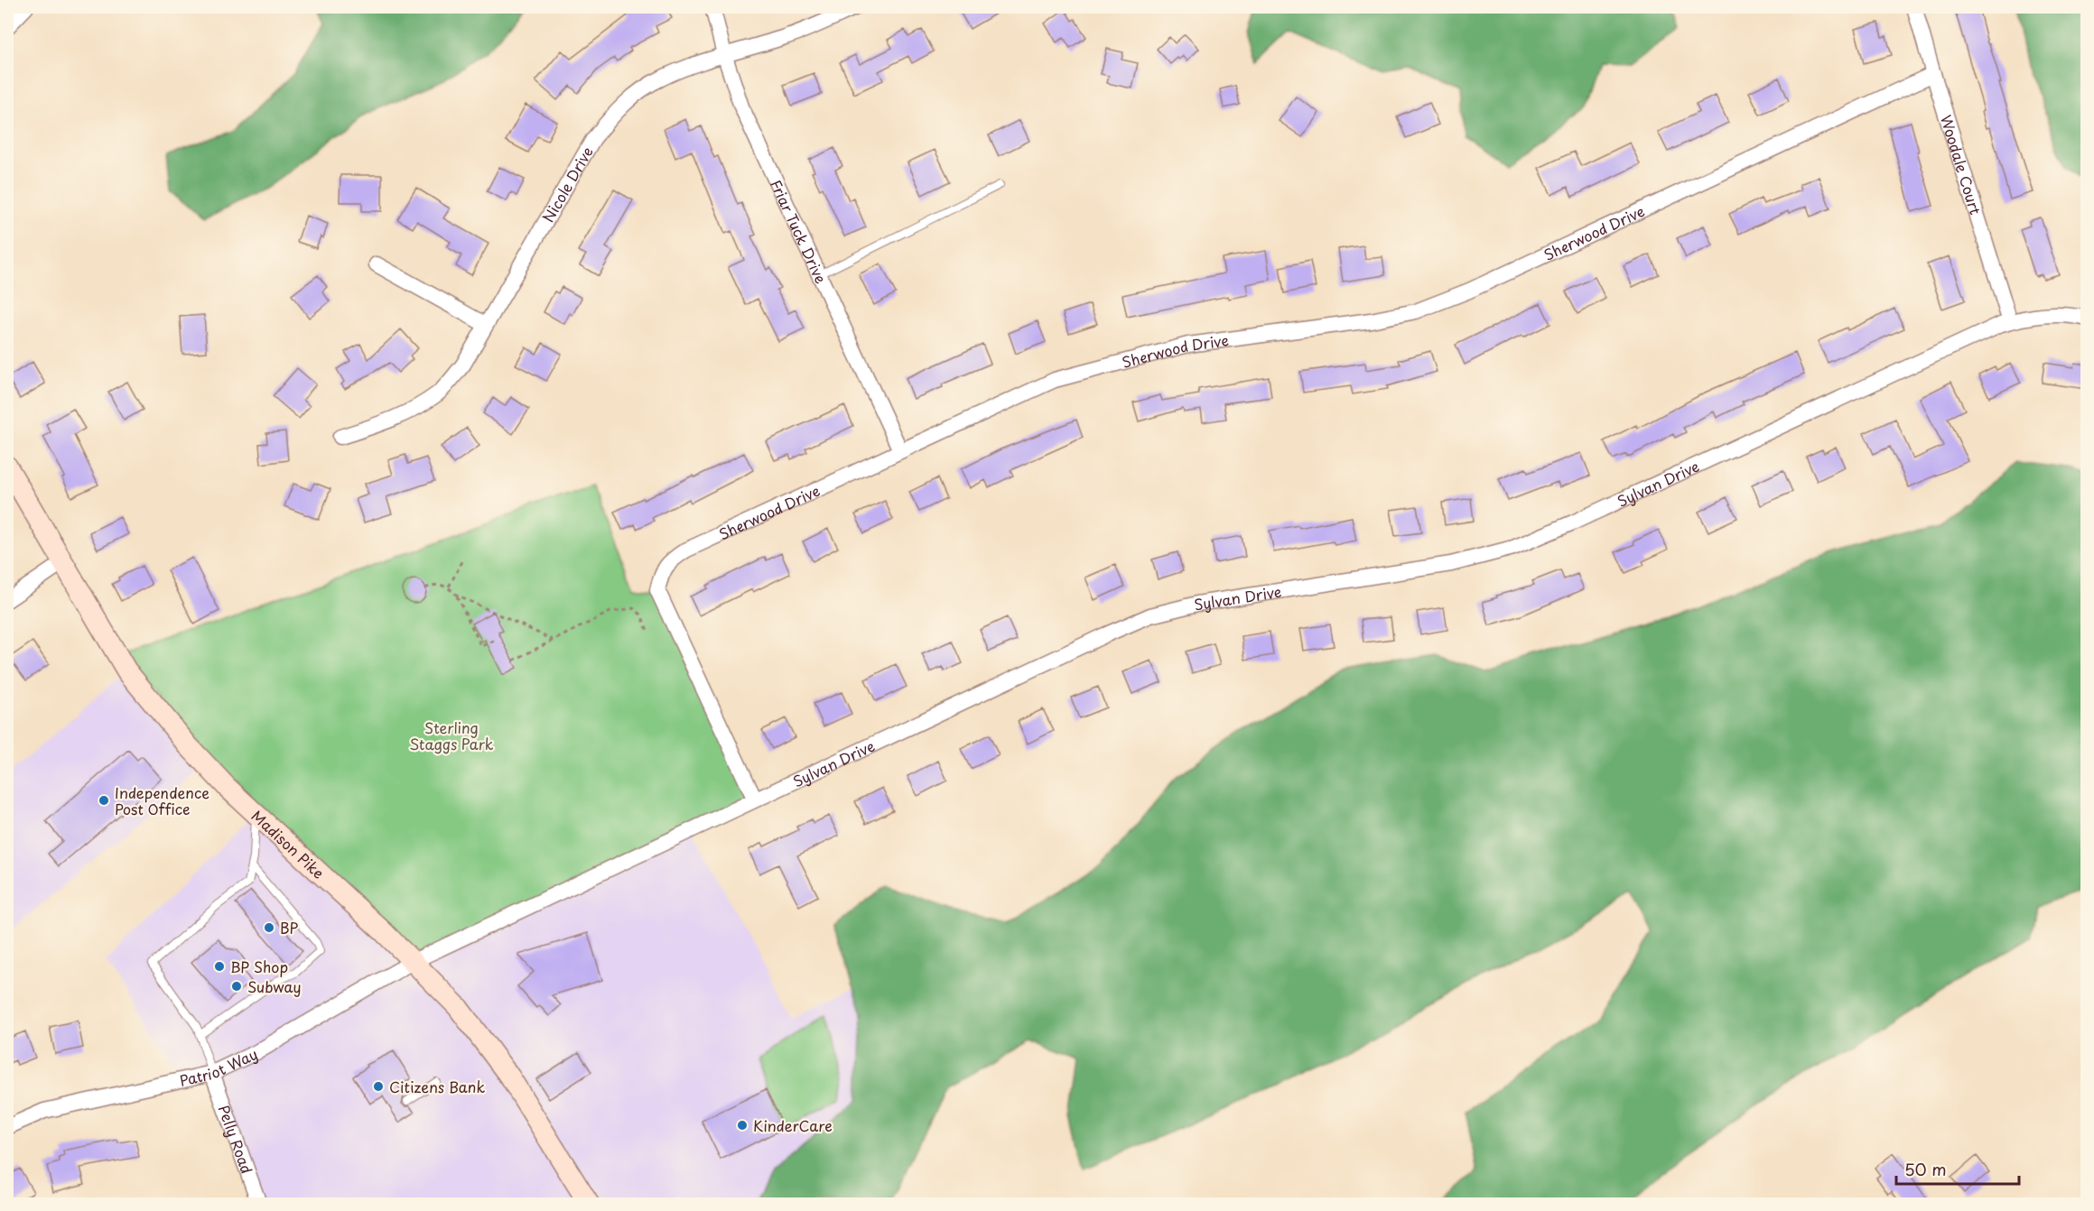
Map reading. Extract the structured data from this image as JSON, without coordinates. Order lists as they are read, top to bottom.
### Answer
{
  "streets": {
    "main road": ["Madison Pike"],
    "street": [
      "Woodale Court",
      "Nicole Drive",
      "Friar Tuck Drive",
      "Sherwood Drive",
      "Sylvan Drive",
      "Patriot Way",
      "Pelly Road"
    ]
  },
  "crossings": [
    ["Woodale Court", "Sherwood Drive"],
    ["Woodale Court", "Sylvan Drive"],
    ["Nicole Drive", "Friar Tuck Drive"],
    ["Friar Tuck Drive", "Sherwood Drive"],
    ["Sherwood Drive", "Sylvan Drive"],
    ["Sylvan Drive", "Madison Pike"],
    ["Sylvan Drive", "Patriot Way"],
    ["Madison Pike", "Patriot Way"],
    ["Patriot Way", "Pelly Road"]
  ],
  "parks": ["Sterling Staggs Park"],
  "places": [
    "Independence Post Office",
    "BP",
    "BP Shop",
    "Subway",
    "Citizens Bank",
    "KinderCare"
  ],
  "scale_bar": "50 m"
}
